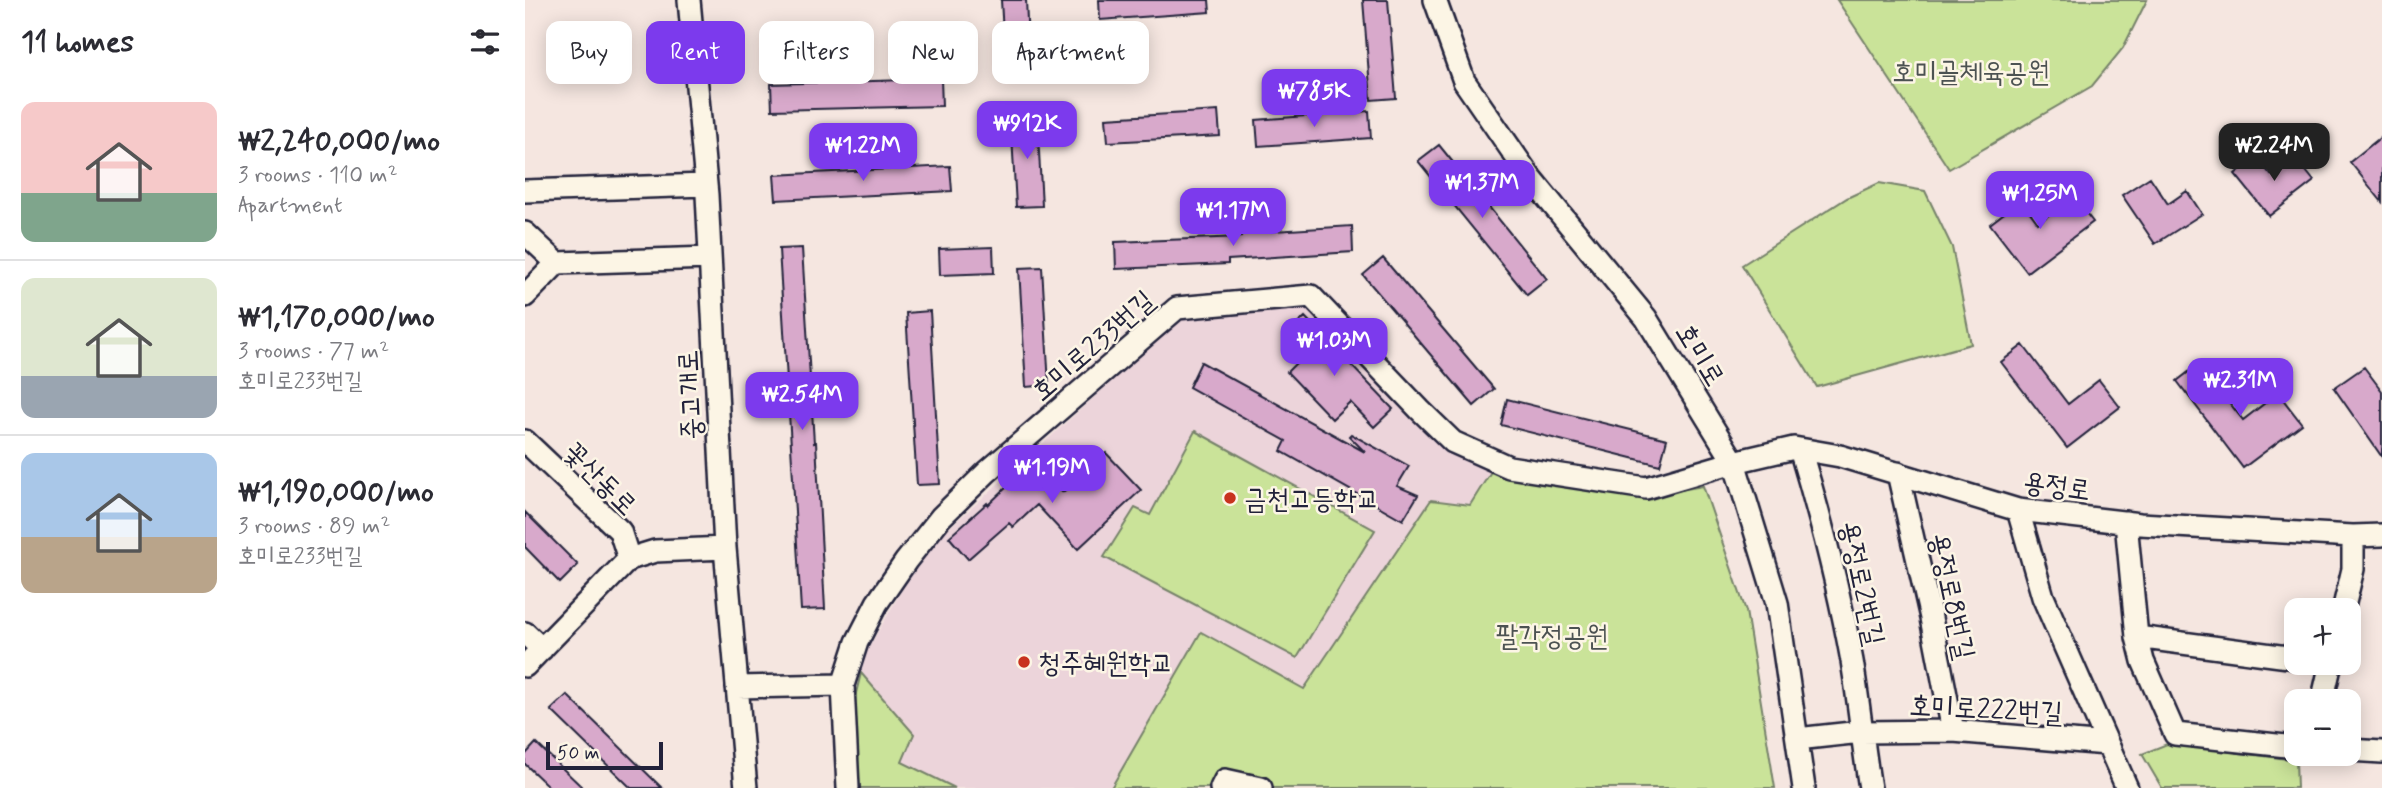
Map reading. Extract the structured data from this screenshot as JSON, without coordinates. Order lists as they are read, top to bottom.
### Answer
{
  "streets": {
    "street": [
      "호미로233번길",
      "호미로",
      "중고개로",
      "꽃산동로",
      "용정로",
      "용정로2번길",
      "용정로8번길",
      "호미로222번길"
    ]
  },
  "crossings": [
    ["호미로233번길", "호미로"],
    ["호미로233번길", "용정로"],
    ["호미로", "용정로"],
    ["호미로", "호미로222번길"],
    ["중고개로", "꽃산동로"],
    ["용정로", "용정로2번길"],
    ["용정로", "용정로8번길"],
    ["용정로2번길", "호미로222번길"],
    ["용정로8번길", "호미로222번길"]
  ],
  "parks": ["호미골체육공원", "팔각정공원"],
  "places": ["금천고등학교", "청주혜원학교"],
  "scale_bar": "50 m",
  "page": {
    "heading": "11 homes",
    "chip": [
      "Buy",
      "Rent",
      "Filters",
      "New",
      "Apartment"
    ],
    "price": [
      "₩785K",
      "₩912K",
      "₩1.22M",
      "₩2.24M",
      "₩1.37M",
      "₩1.25M",
      "₩1.17M",
      "₩1.03M",
      "₩2.31M",
      "₩2.54M",
      "₩1.19M"
    ],
    "list": [
      {
        "name": "₩2,240,000/mo",
        "note": "3 rooms · 110 m² · Apartment"
      },
      {
        "name": "₩1,170,000/mo",
        "note": "3 rooms · 77 m² · 호미로233번길"
      },
      {
        "name": "₩1,190,000/mo",
        "note": "3 rooms · 89 m² · 호미로233번길"
      }
    ],
    "map_buttons": ["+", "−"],
    "scale": "50 m"
  }
}
